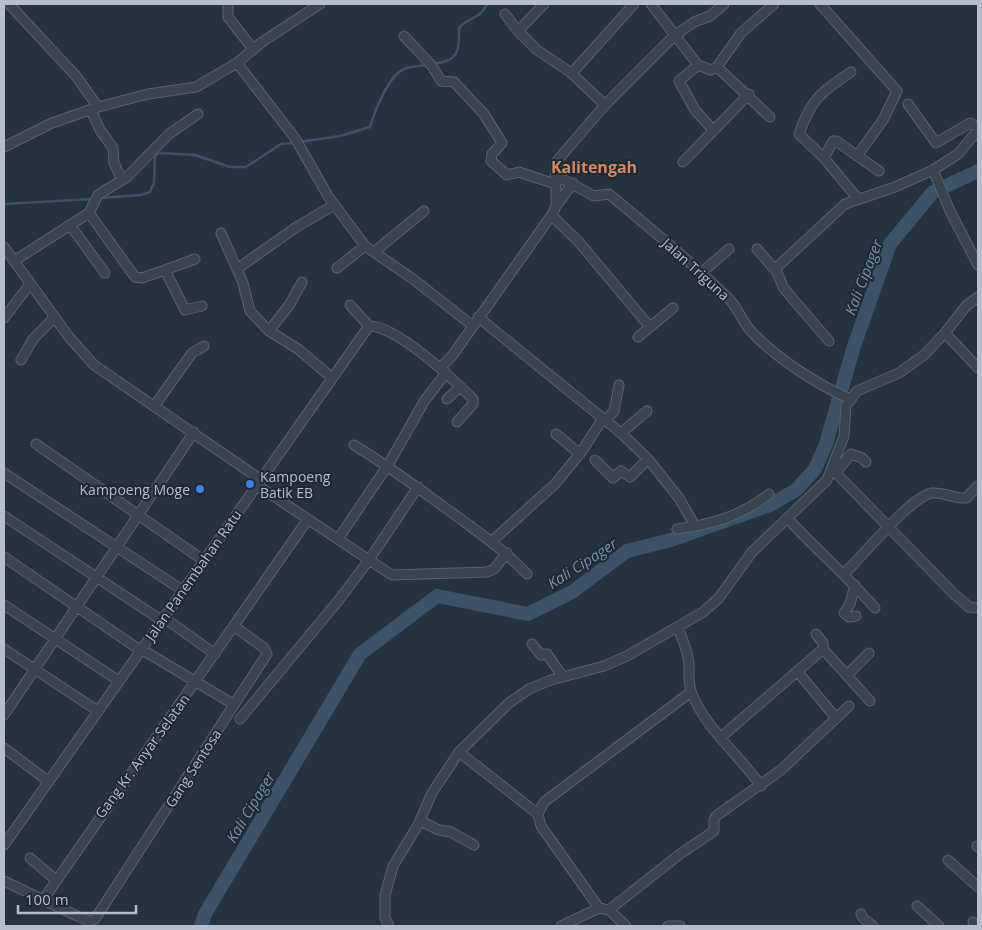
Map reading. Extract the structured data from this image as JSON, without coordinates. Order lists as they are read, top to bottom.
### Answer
{
  "streets": {
    "street": [
      "Jalan Triguna",
      "Jalan Panembahan Ratu",
      "Gang Kr. Anyar Selatan",
      "Gang Sentosa"
    ]
  },
  "crossings": [
    ["Gang Kr. Anyar Selatan", "Gang Sentosa"]
  ],
  "districts": ["Kalitengah"],
  "water": ["Kali Cipager"],
  "places": ["Kampoeng Batik EB", "Kampoeng Moge"],
  "scale_bar": "100 m"
}
